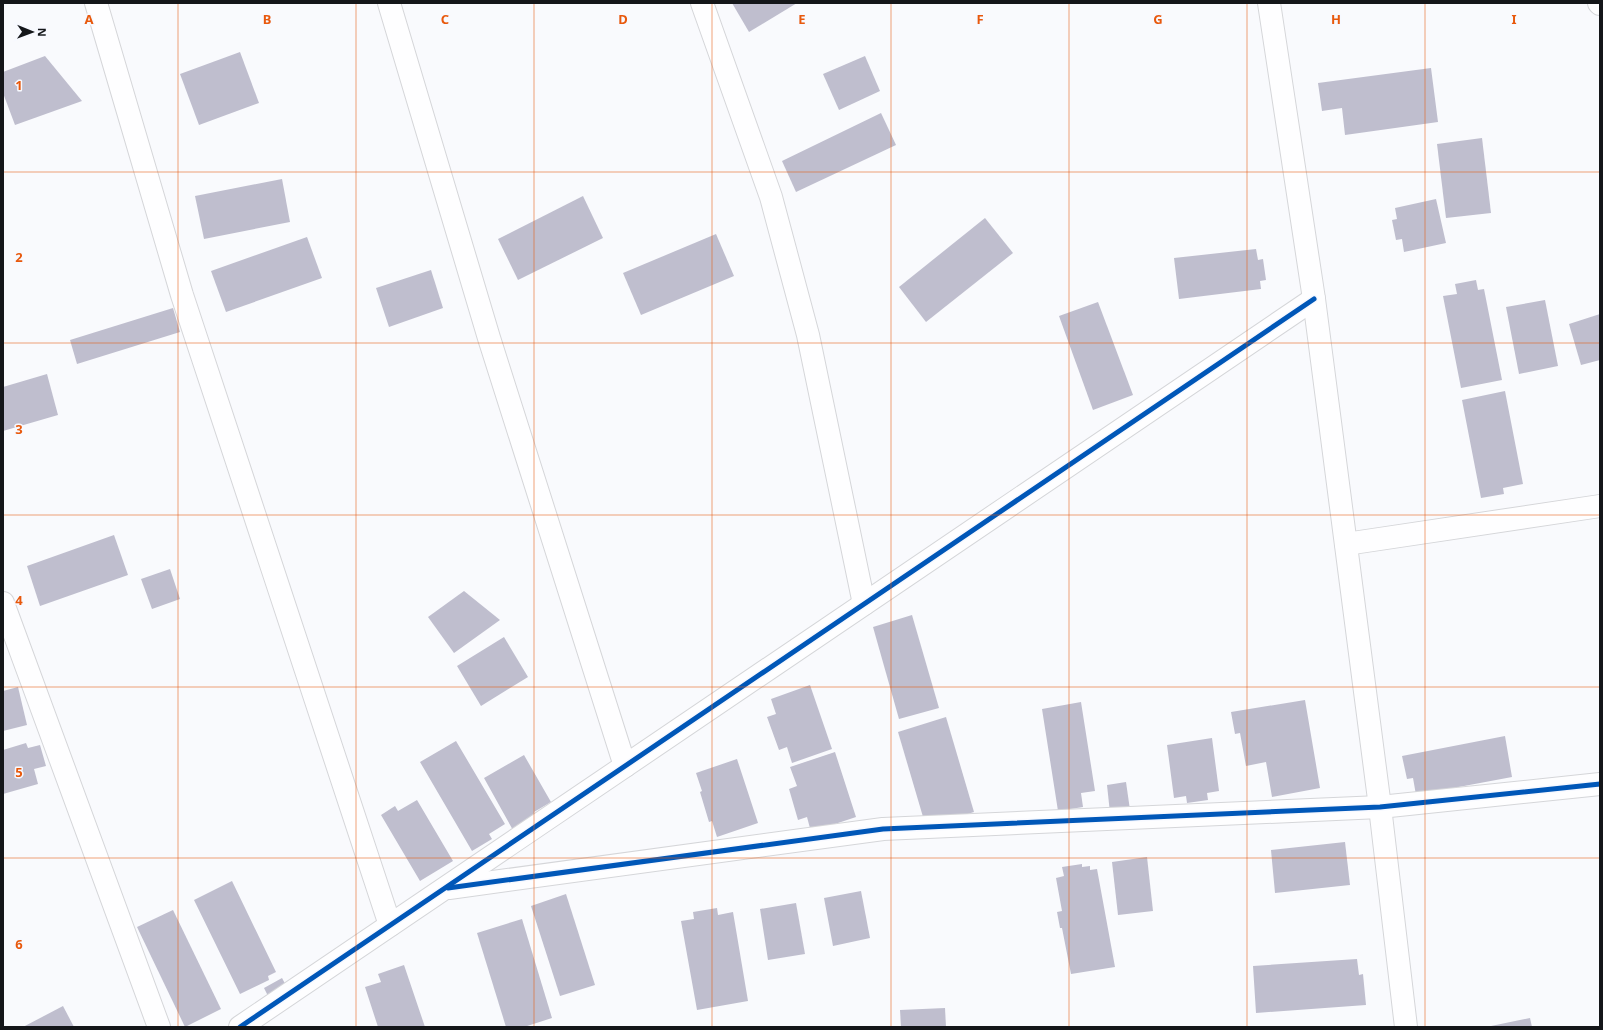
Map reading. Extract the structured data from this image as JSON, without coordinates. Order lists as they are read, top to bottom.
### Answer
{
  "north": "right",
  "grid": {
    "columns": [
      "A",
      "B",
      "C",
      "D",
      "E",
      "F",
      "G",
      "H",
      "I"
    ],
    "rows": [
      "1",
      "2",
      "3",
      "4",
      "5",
      "6"
    ]
  }
}
